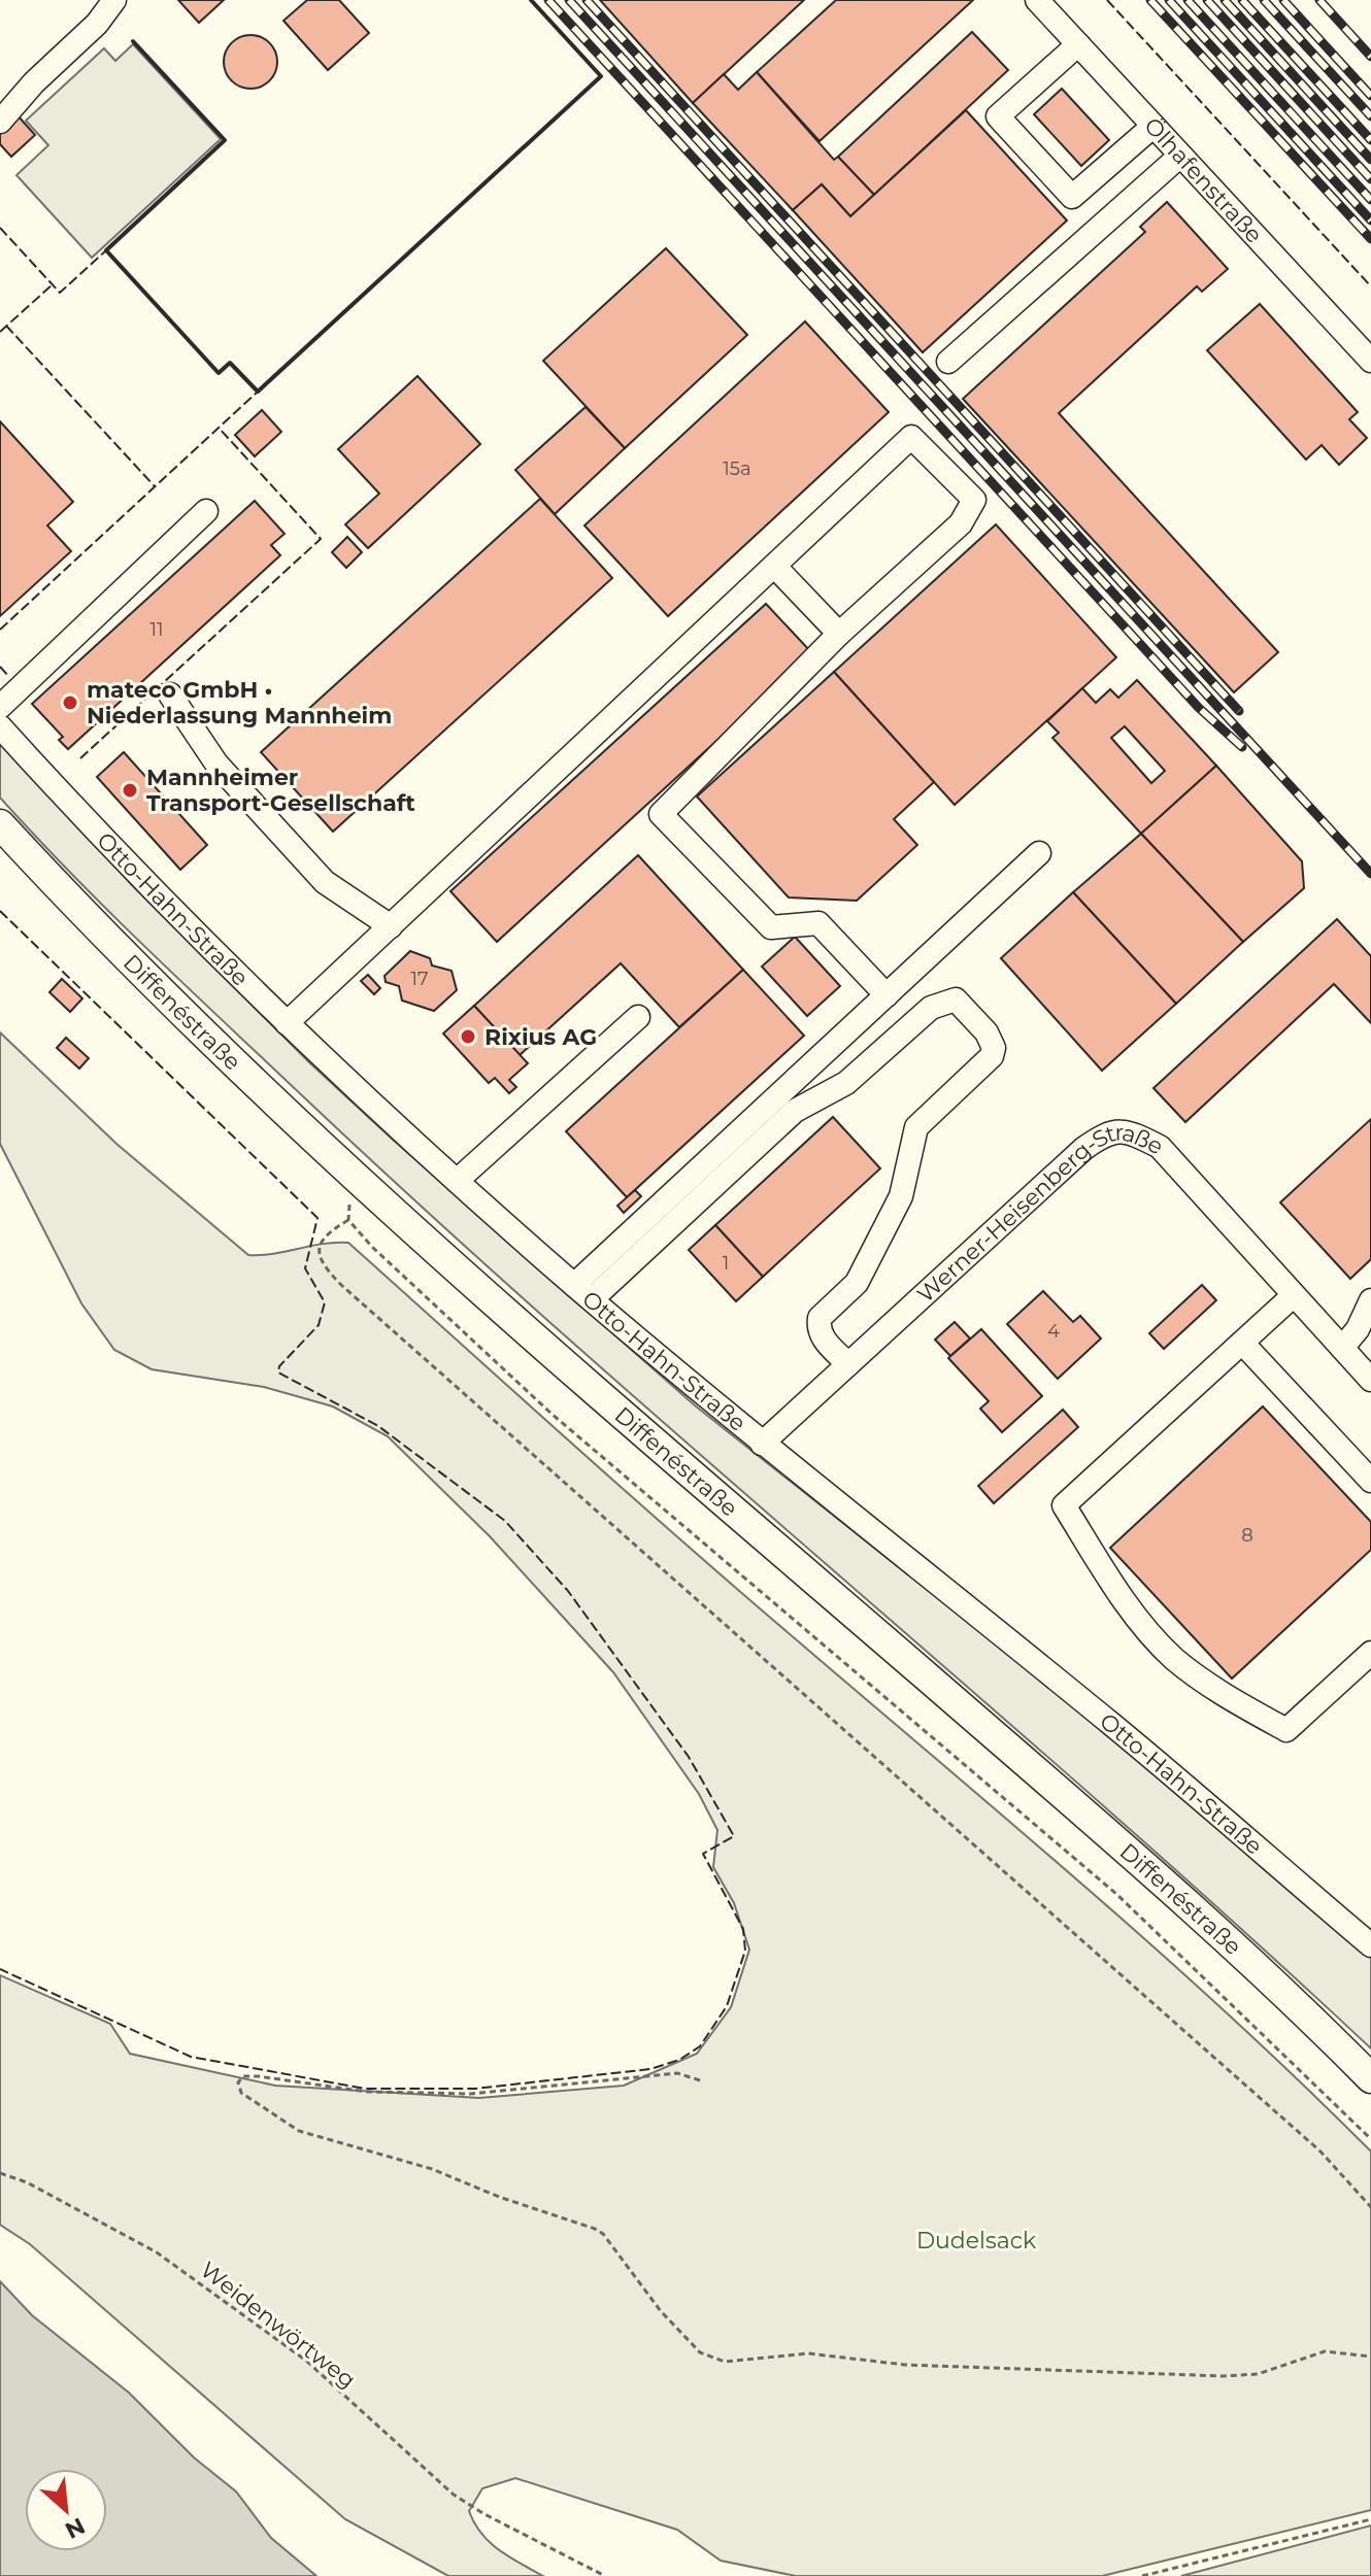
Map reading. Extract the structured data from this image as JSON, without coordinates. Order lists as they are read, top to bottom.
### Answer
{
  "streets": {
    "main road": ["Diffenéstraße"],
    "street": ["Ölhafenstraße", "Otto-Hahn-Straße", "Werner-Heisenberg-Straße"],
    "path": ["Weidenwörtweg"]
  },
  "crossings": [
    ["Otto-Hahn-Straße", "Werner-Heisenberg-Straße"]
  ],
  "parks": ["Dudelsack"],
  "places": ["mateco GmbH • Niederlassung Mannheim", "Mannheimer Transport-Gesellschaft", "Rixius AG"],
  "house_numbers": [
    "15a",
    "11",
    "17",
    "1",
    "4",
    "8"
  ],
  "north": "bottom right"
}
